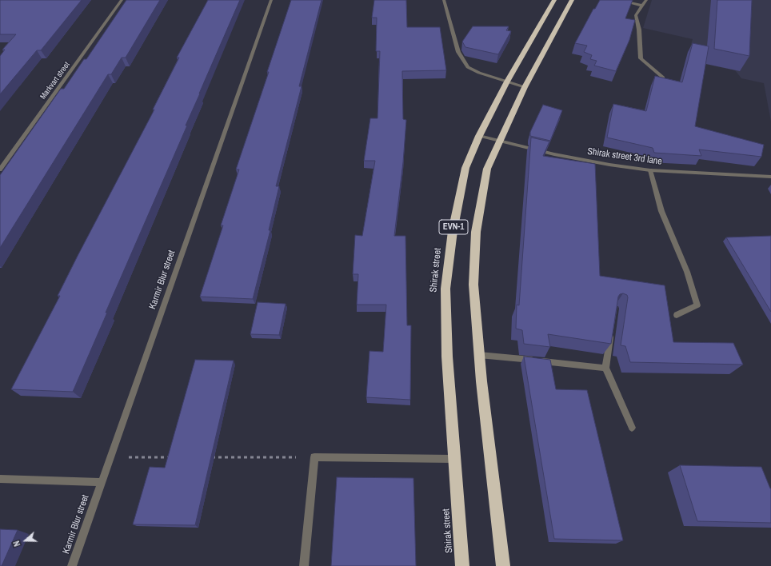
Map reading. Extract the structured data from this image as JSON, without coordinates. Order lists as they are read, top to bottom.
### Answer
{
  "streets": {
    "highway": ["EVN-1", "Shirak street"],
    "street": ["Markvart street", "Shirak street 3rd lane", "Karmir Blur street"]
  },
  "crossings": [
    ["Shirak street 3rd lane", "EVN-1"],
    ["Shirak street 3rd lane", "Shirak street"]
  ],
  "north": "left"
}
